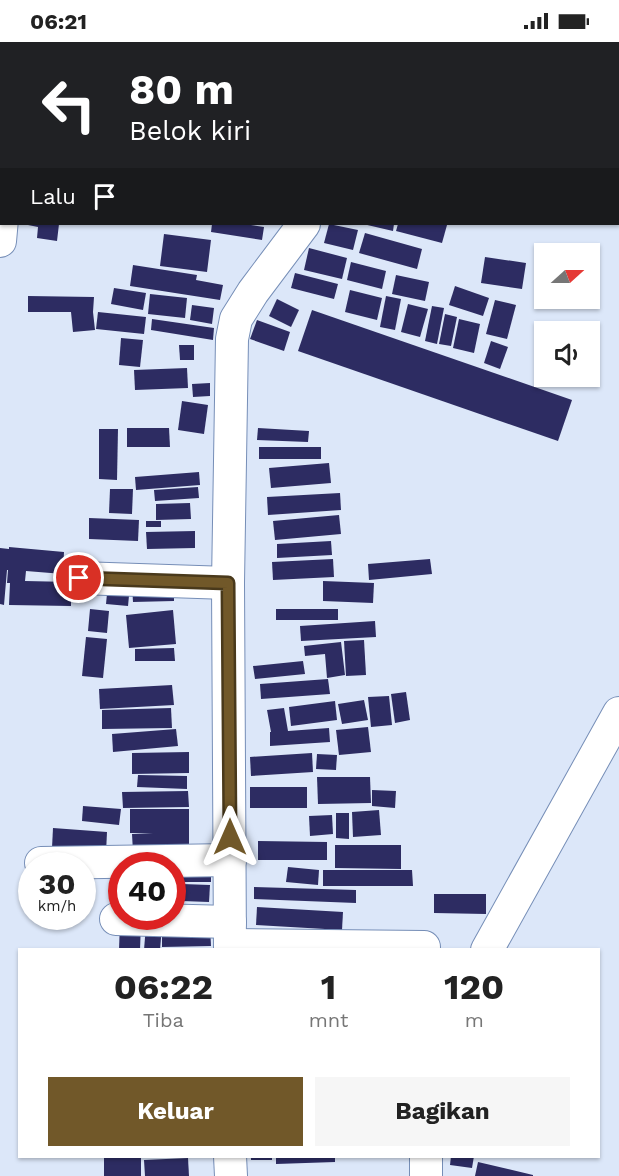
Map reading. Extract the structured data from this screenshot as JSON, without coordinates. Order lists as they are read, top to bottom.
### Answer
{
  "north": "right",
  "page": {
    "status": "06:21",
    "turn": ["80 m", "Belok kiri"],
    "then": "Lalu",
    "speed": "30 km/h",
    "limit": "40",
    "eta": [
      "06:22",
      "Tiba",
      "1",
      "mnt",
      "120",
      "m"
    ],
    "buttons": ["Keluar", "Bagikan"]
  }
}
